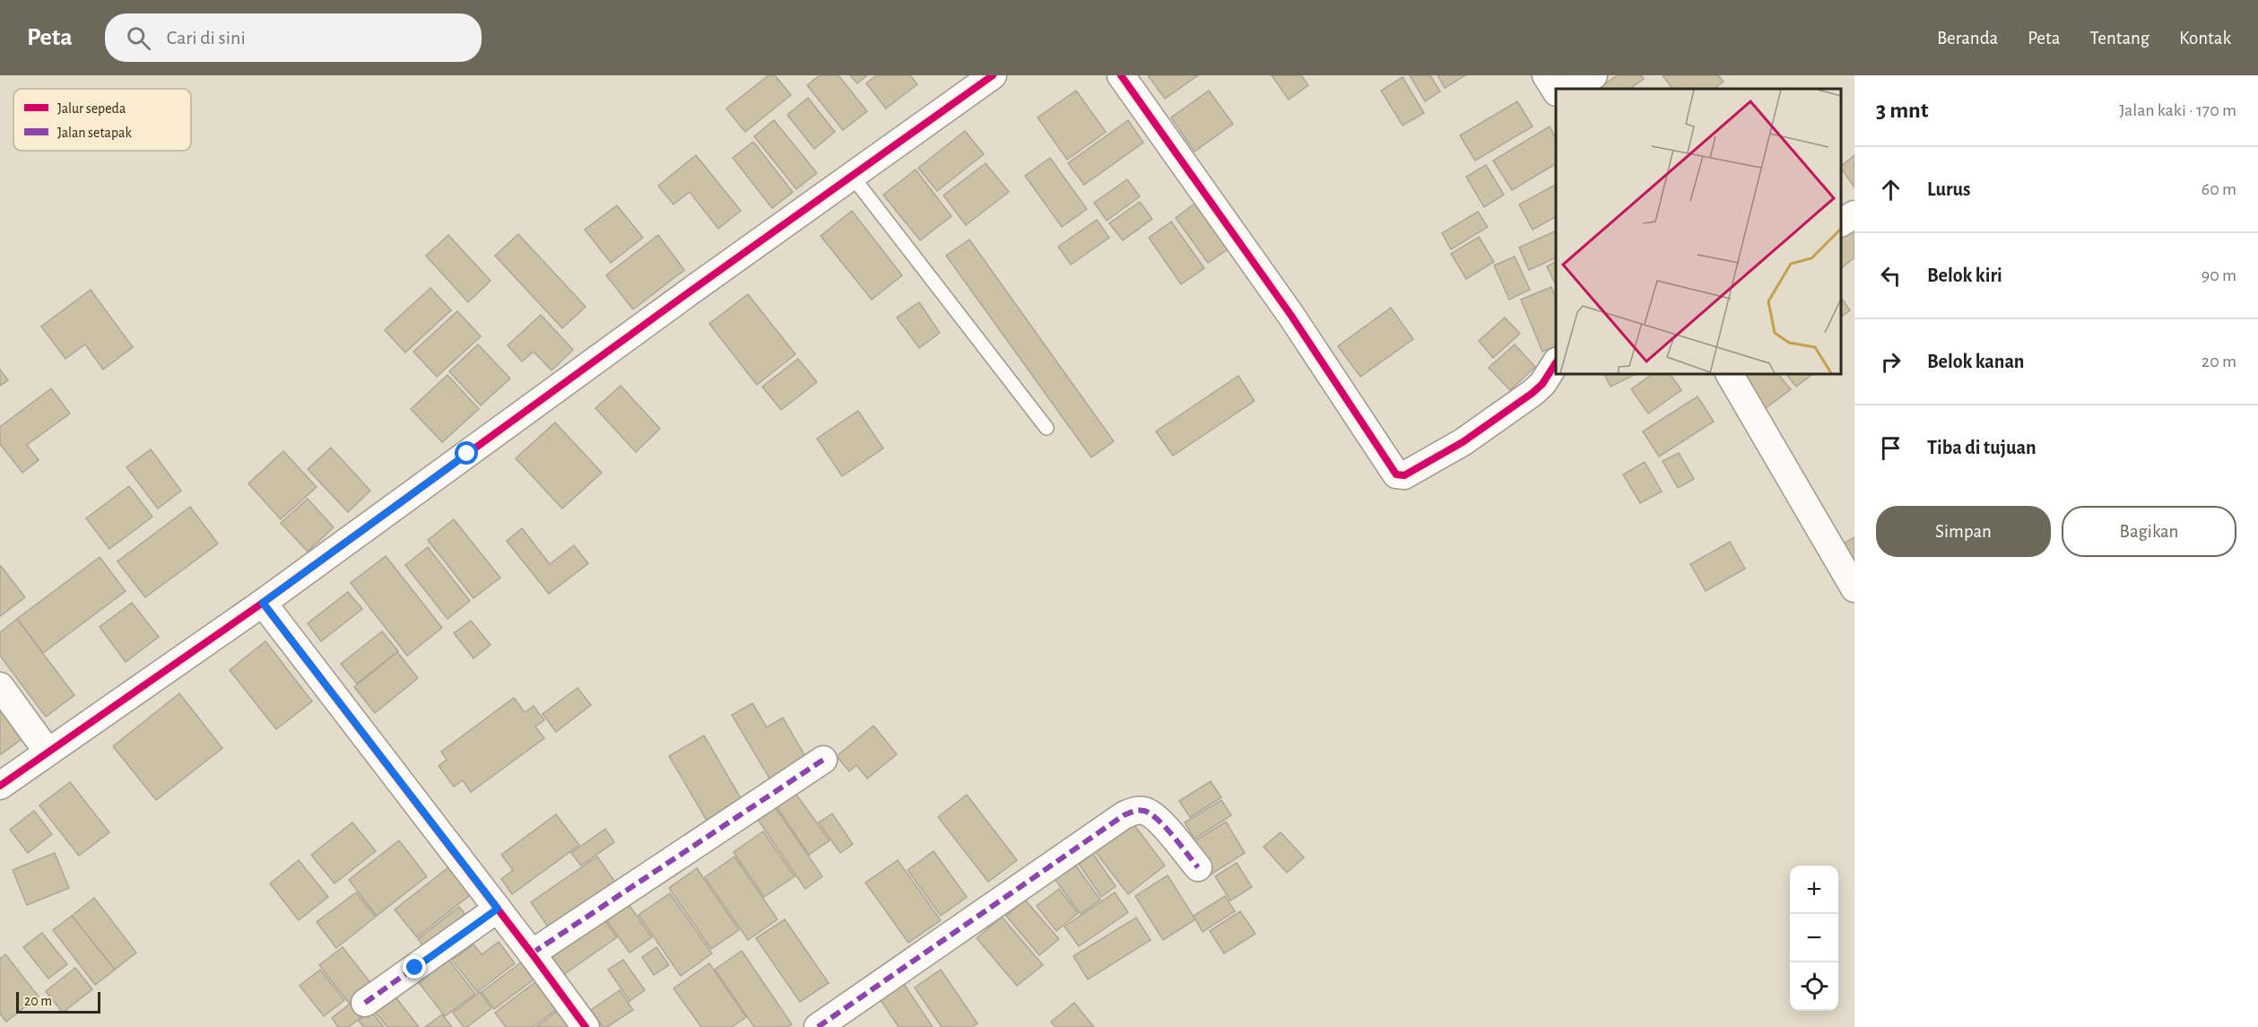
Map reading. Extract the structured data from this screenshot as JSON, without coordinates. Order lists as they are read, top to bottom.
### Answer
{
  "legend": ["Jalur sepeda", "Jalan setapak"],
  "scale_bar": "20 m",
  "page": {
    "header": "Peta",
    "search": "Cari di sini",
    "nav": [
      "Beranda",
      "Peta",
      "Tentang",
      "Kontak"
    ],
    "heading": ["3 mnt", "Jalan kaki · 170 m"],
    "list": [
      ["Lurus", "60 m"],
      ["Belok kiri", "90 m"],
      ["Belok kanan", "20 m"],
      "Tiba di tujuan"
    ],
    "buttons": ["Simpan", "Bagikan"],
    "map_buttons": ["+", "−"],
    "scale": "20 m"
  }
}
